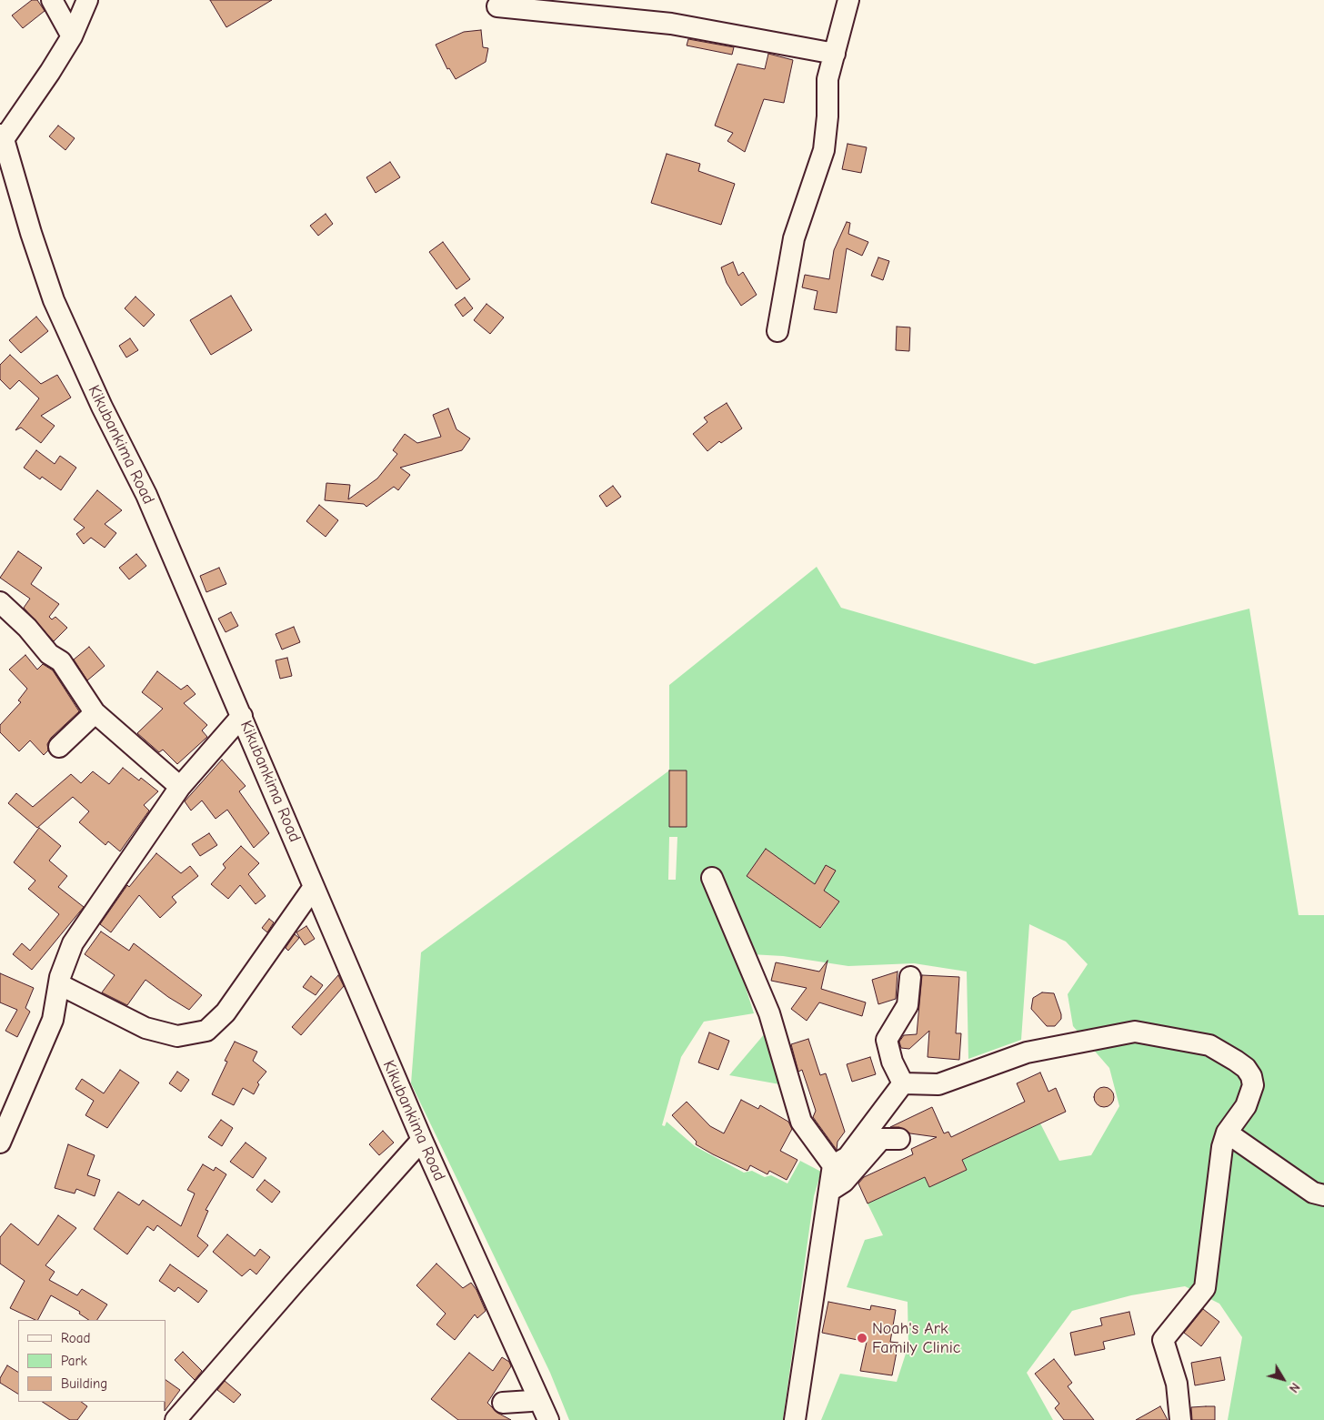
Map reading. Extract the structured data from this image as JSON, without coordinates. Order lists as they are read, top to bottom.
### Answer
{
  "streets": {
    "street": ["Kikubankima Road"]
  },
  "places": ["Noah's Ark Family Clinic"],
  "legend": ["Road", "Park", "Building"],
  "north": "bottom right"
}
